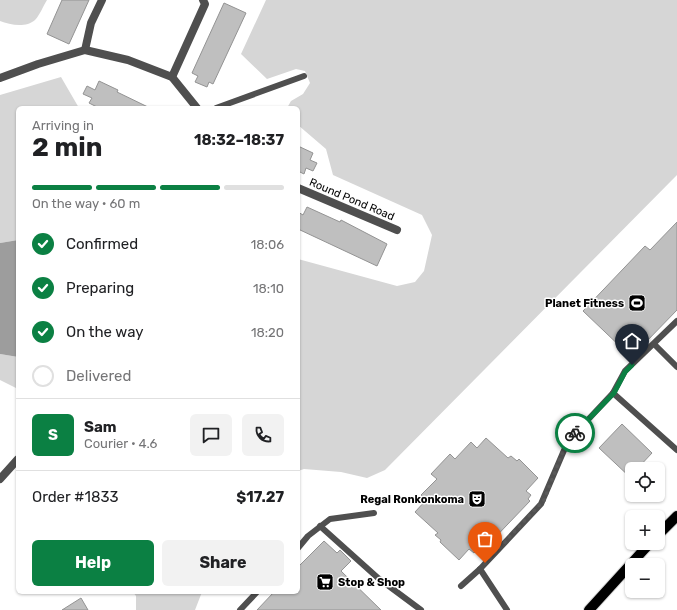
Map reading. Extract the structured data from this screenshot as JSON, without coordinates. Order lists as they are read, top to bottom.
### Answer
{
  "streets": {
    "street": ["Round Pond Road"]
  },
  "places": {
    "sports": ["Planet Fitness"],
    "theatre": ["Regal Ronkonkoma"],
    "supermarket": ["Stop & Shop"]
  },
  "page": {
    "heading": ["2 min", "Arriving in", "18:32–18:37"],
    "panel": [
      "Sam",
      "Courier · 4.6",
      "Order #1833",
      "$17.27"
    ],
    "bar": "On the way · 60 m",
    "list": [
      ["Confirmed", "18:06"],
      ["Preparing", "18:10"],
      ["On the way", "18:20"],
      "Delivered"
    ],
    "round": "S",
    "map_buttons": ["+", "−"],
    "buttons": ["Help", "Share"]
  }
}
